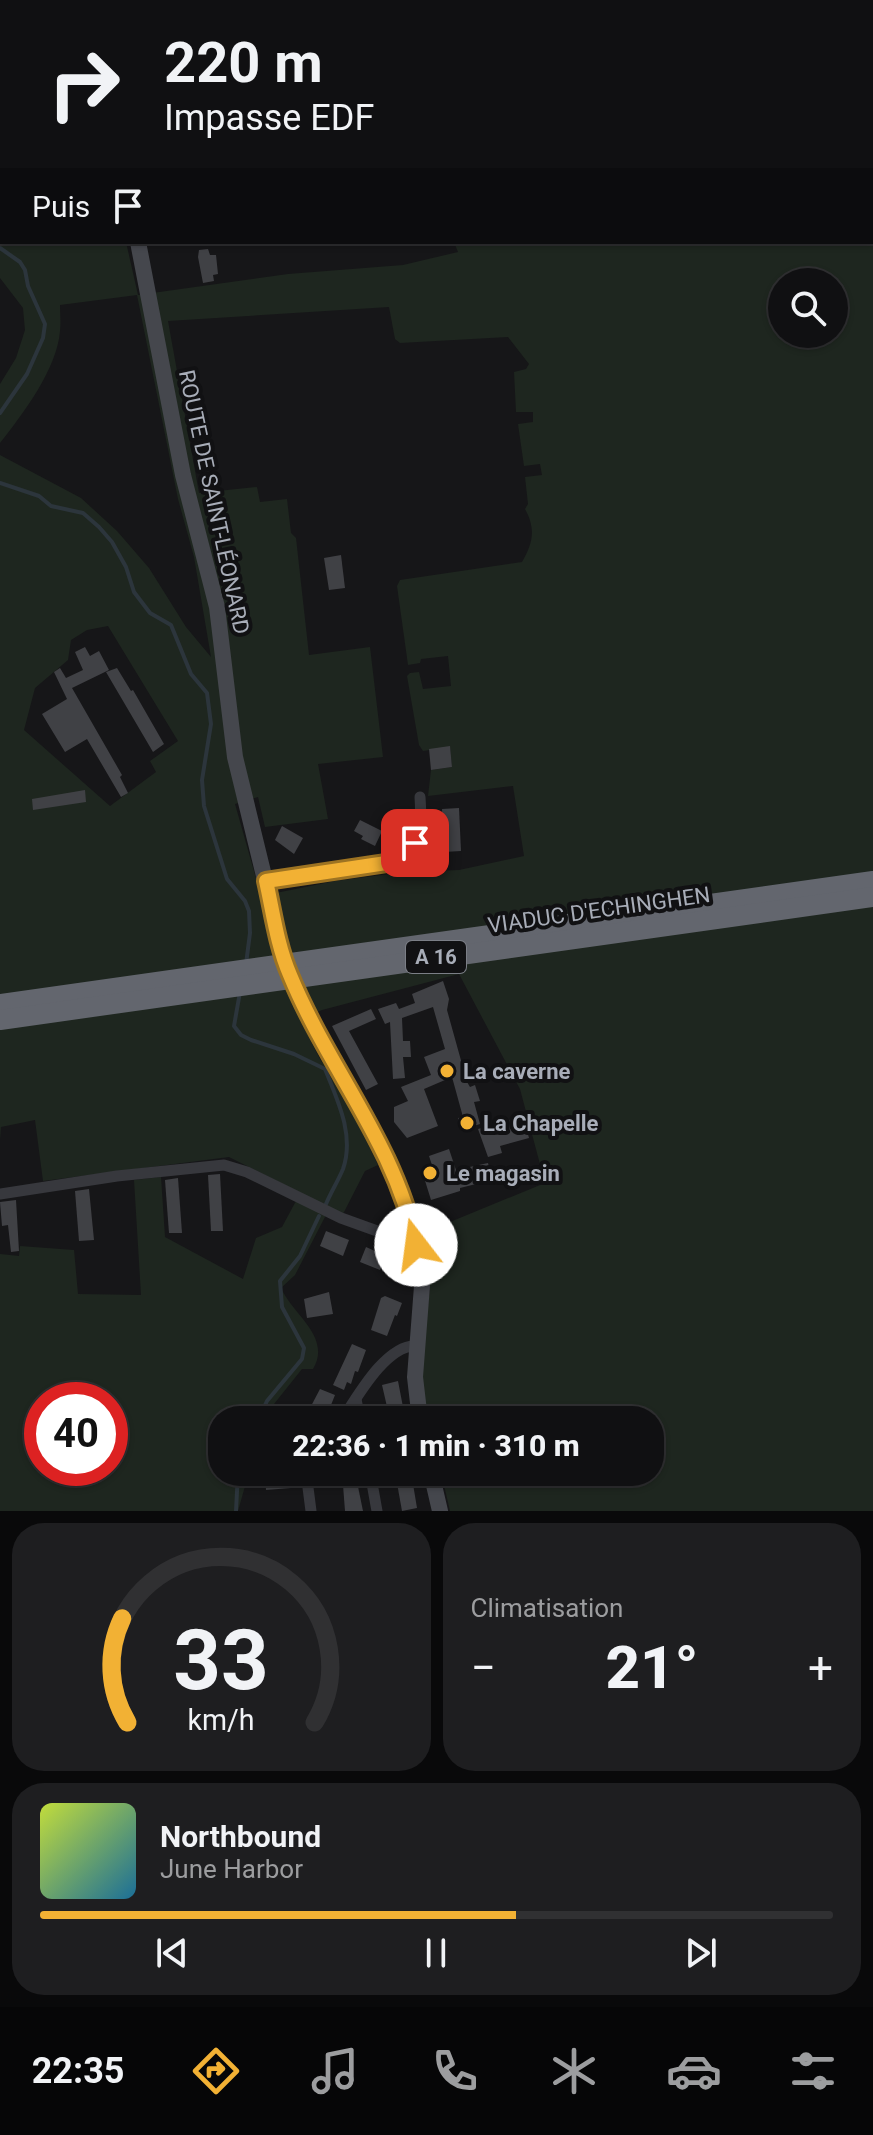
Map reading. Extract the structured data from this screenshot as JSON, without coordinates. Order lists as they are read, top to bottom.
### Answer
{
  "streets": {
    "highway": ["VIADUC D'ECHINGHEN", "A 16"],
    "street": ["ROUTE DE SAINT-LÉONARD"]
  },
  "places": ["La caverne", "La Chapelle", "Le magasin"],
  "page": {
    "turn": ["220 m", "Impasse EDF"],
    "then": "Puis",
    "limit": "40",
    "trip": "22:36 · 1 min · 310 m",
    "tile": "Climatisation",
    "heat": ["−", "21°", "+"],
    "song": ["Northbound", "June Harbor"],
    "tabs": "22:35",
    "gauge": ["33", "km/h"]
  }
}
